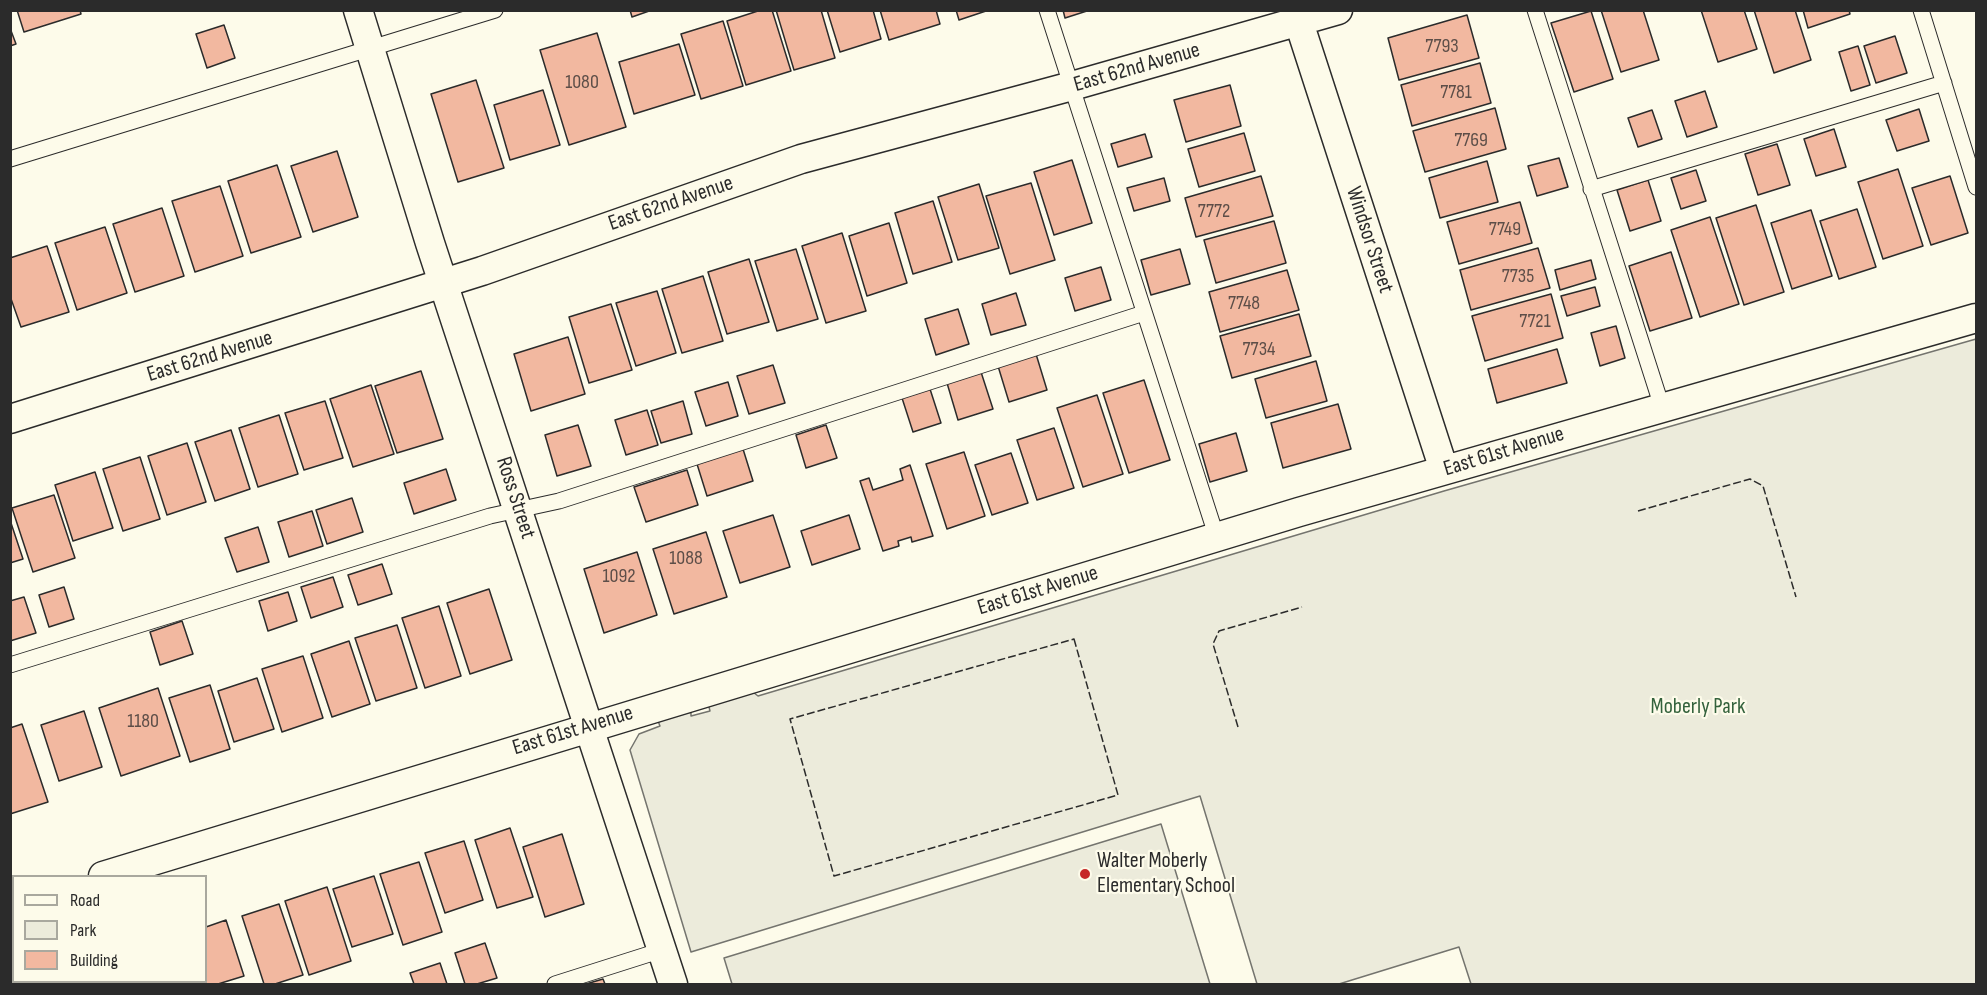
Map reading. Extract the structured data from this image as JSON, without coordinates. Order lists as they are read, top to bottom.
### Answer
{
  "streets": {
    "street": [
      "East 62nd Avenue",
      "Windsor Street",
      "East 61st Avenue",
      "Ross Street"
    ]
  },
  "crossings": [
    ["East 62nd Avenue", "Windsor Street"],
    ["East 62nd Avenue", "Ross Street"],
    ["Windsor Street", "East 61st Avenue"],
    ["East 61st Avenue", "Ross Street"]
  ],
  "parks": ["Moberly Park"],
  "places": ["Walter Moberly Elementary School"],
  "house_numbers": [
    "7793",
    "1080",
    "7781",
    "7769",
    "7772",
    "7749",
    "7735",
    "7748",
    "7721",
    "7734",
    "1088",
    "1092",
    "1180"
  ],
  "legend": ["Road", "Park", "Building"]
}
